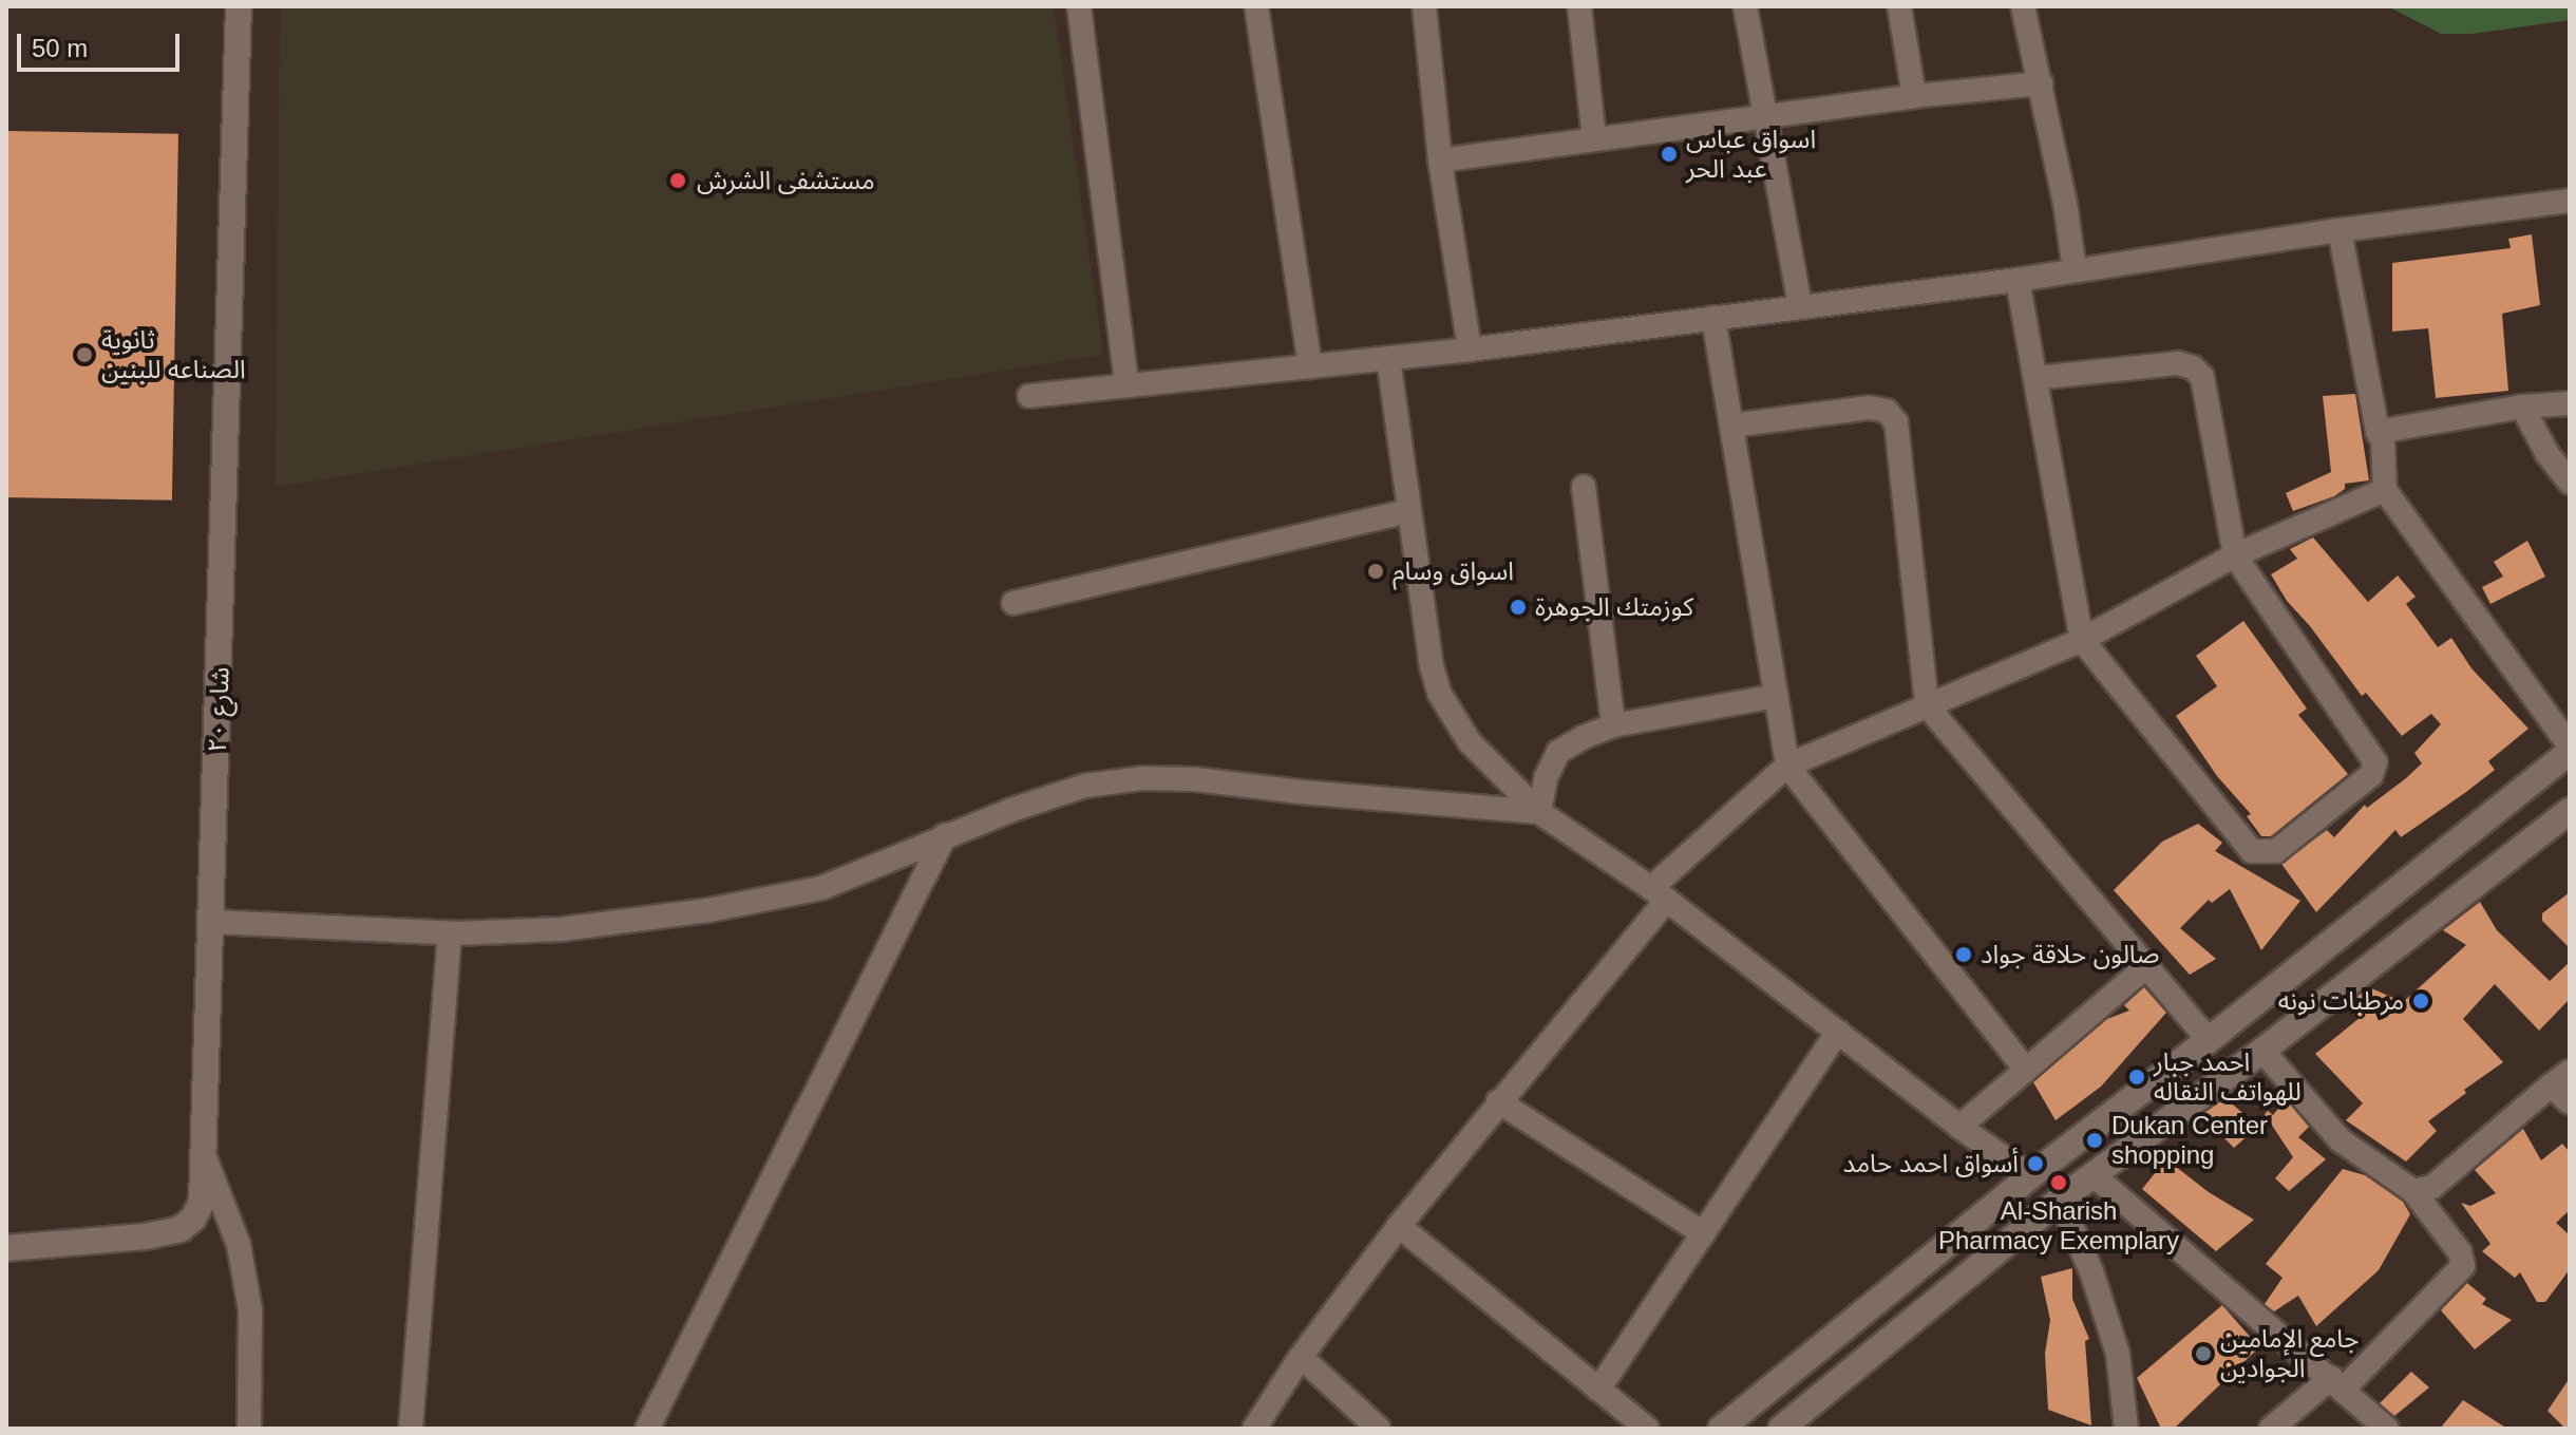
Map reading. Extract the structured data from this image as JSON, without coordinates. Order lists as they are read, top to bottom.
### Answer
{
  "streets": {
    "street": ["شارع ٢٠"]
  },
  "places": [
    "اسواق عباس عبد الحر",
    "مستشفى الشرش",
    "ثانوية الصناعه للبنين",
    "اسواق وسام",
    "كوزمتك الجوهرة",
    "صالون حلاقة جواد",
    "مرطبات نونه",
    "احمد جبار للهواتف النقاله",
    "Dukan Center shopping",
    "أسواق احمد حامد",
    "Al-Sharish Pharmacy Exemplary",
    "جامع الإمامين الجوادين"
  ],
  "scale_bar": "50 m"
}
